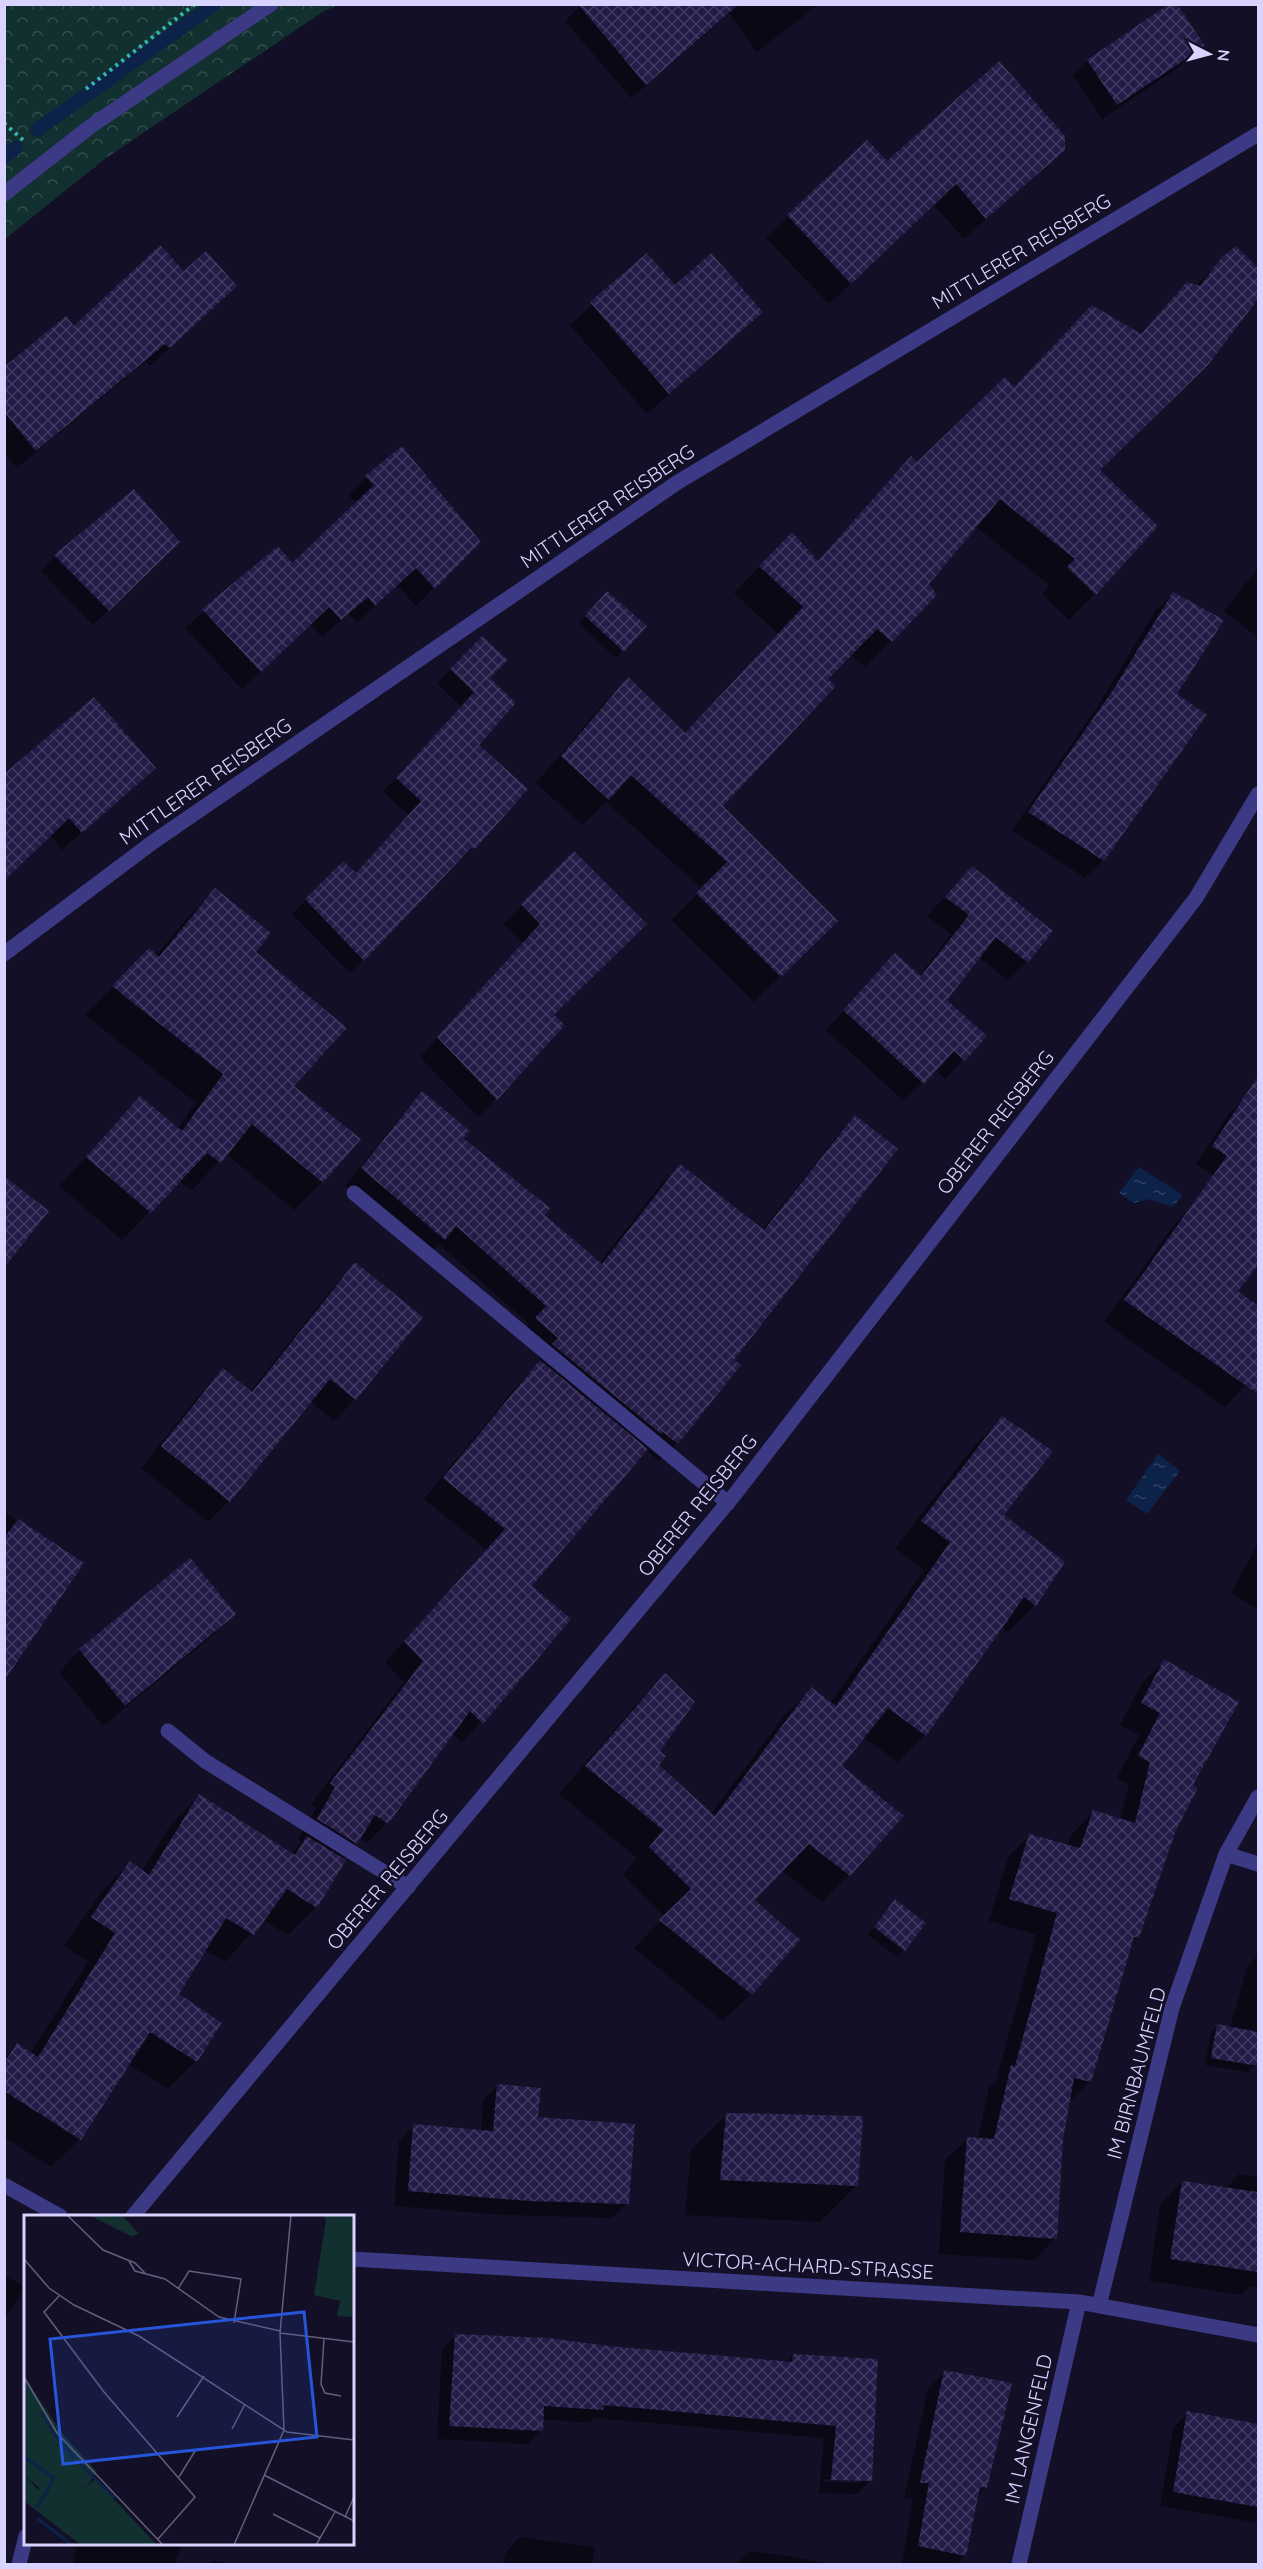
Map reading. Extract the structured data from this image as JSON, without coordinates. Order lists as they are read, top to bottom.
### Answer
{
  "streets": {
    "street": [
      "MITTLERER REISBERG",
      "OBERER REISBERG",
      "IM BIRNBAUMFELD",
      "VICTOR-ACHARD-STRASSE",
      "IM LANGENFELD"
    ]
  },
  "crossings": [
    ["IM BIRNBAUMFELD", "VICTOR-ACHARD-STRASSE"],
    ["VICTOR-ACHARD-STRASSE", "IM LANGENFELD"]
  ],
  "north": "right"
}
